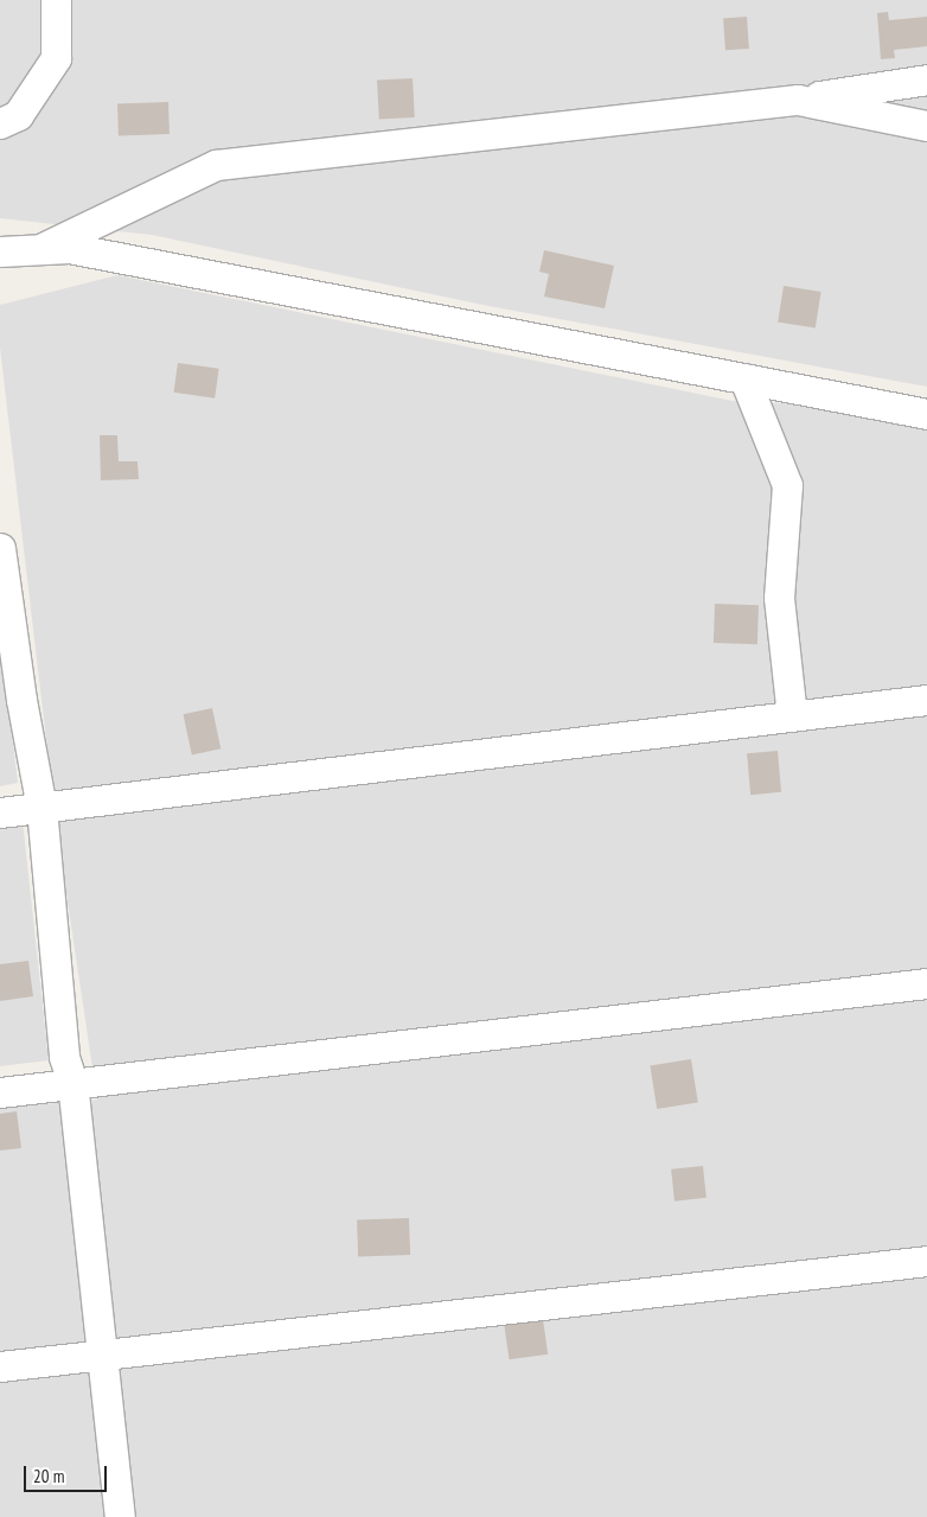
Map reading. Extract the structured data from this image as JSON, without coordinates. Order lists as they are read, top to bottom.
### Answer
{
  "scale_bar": "20 m"
}
